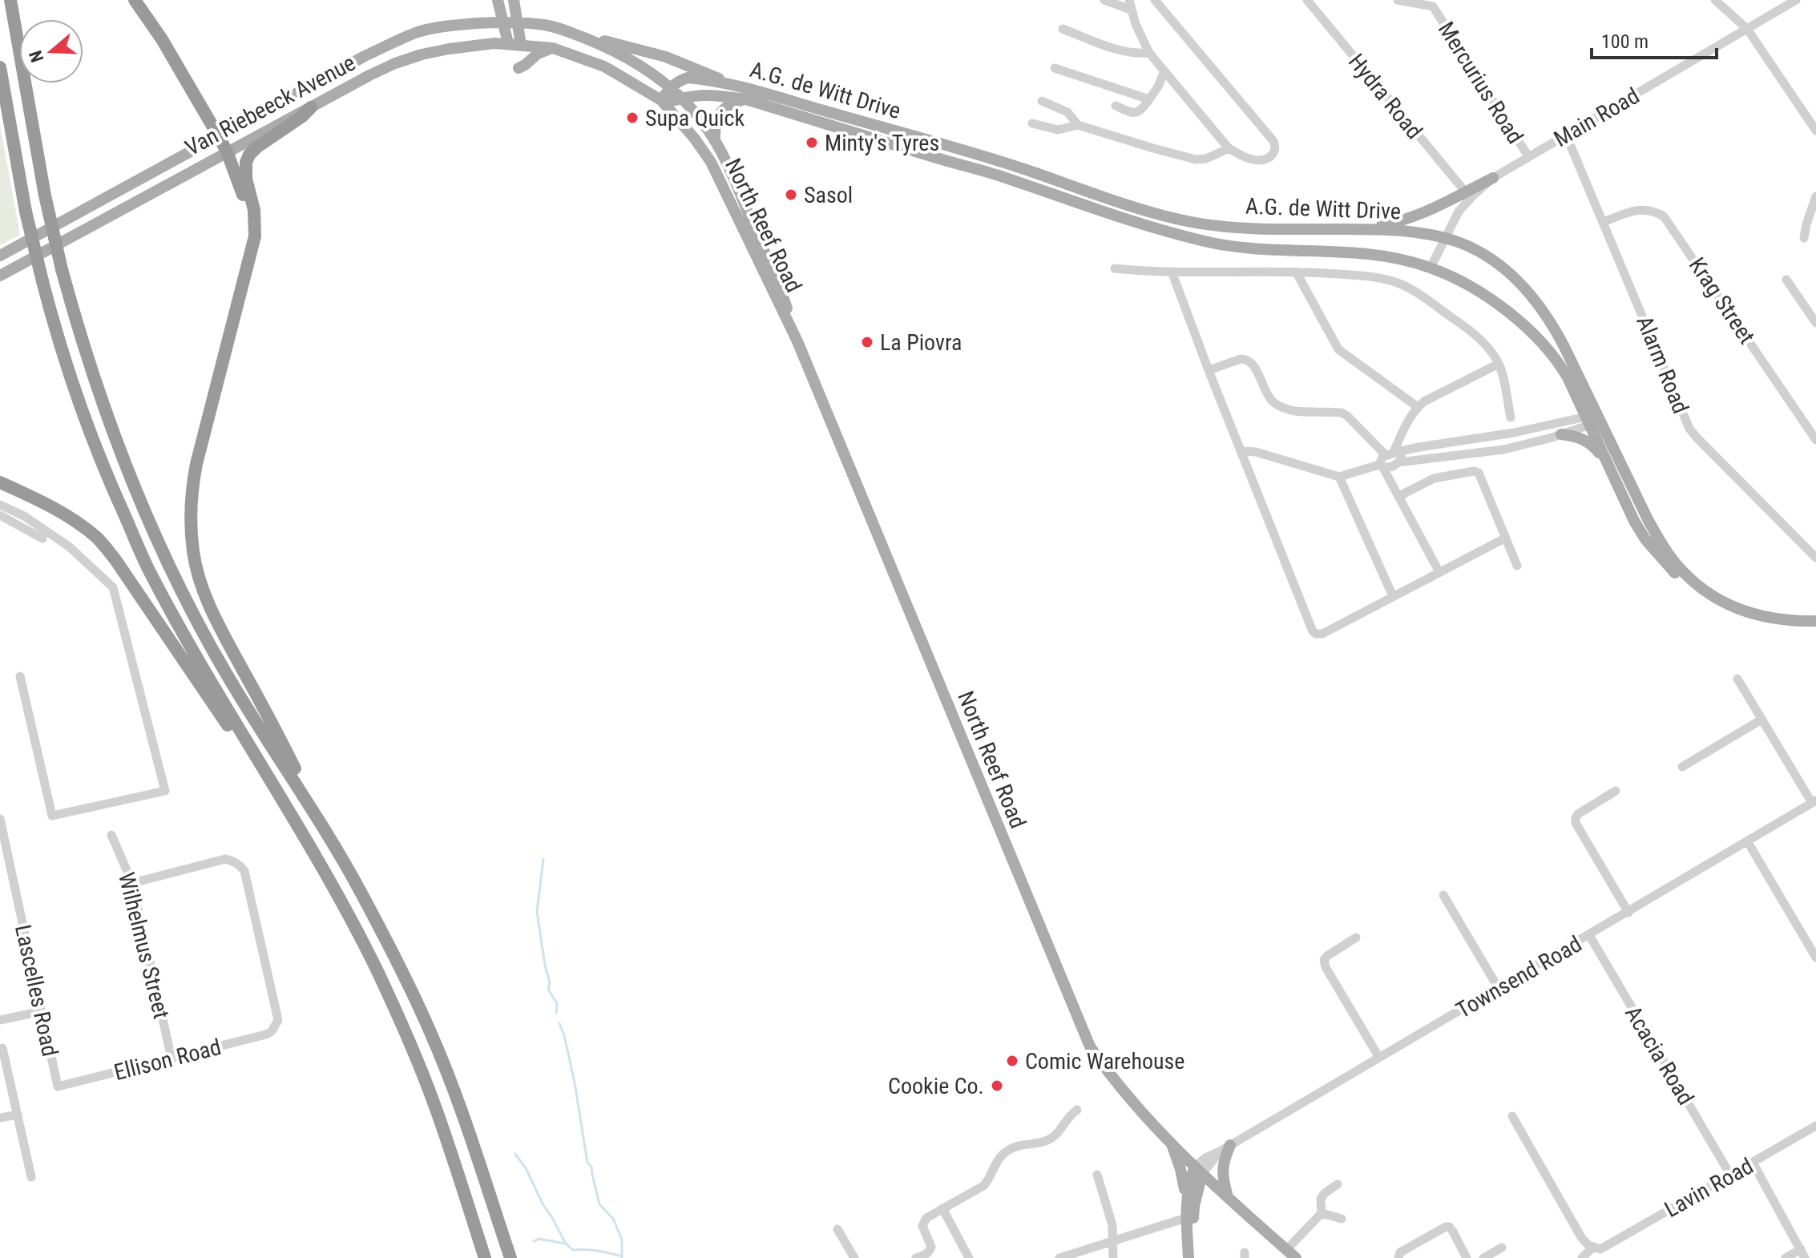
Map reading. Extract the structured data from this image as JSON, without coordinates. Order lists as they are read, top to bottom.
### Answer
{
  "streets": {
    "main road": ["A.G. de Witt Drive", "Van Riebeeck Avenue", "North Reef Road"],
    "street": [
      "Mercurius Road",
      "Hydra Road",
      "Main Road",
      "Krag Street",
      "Alarm Road",
      "Wilhelmus Street",
      "Townsend Road",
      "Lascelles Road",
      "Acacia Road",
      "Ellison Road",
      "Lavin Road"
    ]
  },
  "crossings": [
    ["Mercurius Road", "Main Road"],
    ["A.G. de Witt Drive", "Main Road"],
    ["A.G. de Witt Drive", "North Reef Road"],
    ["Van Riebeeck Avenue", "North Reef Road"],
    ["Main Road", "Alarm Road"],
    ["North Reef Road", "Townsend Road"],
    ["Krag Street", "Alarm Road"],
    ["Wilhelmus Street", "Ellison Road"],
    ["Townsend Road", "Acacia Road"],
    ["Lascelles Road", "Ellison Road"],
    ["Acacia Road", "Lavin Road"]
  ],
  "places": [
    "Supa Quick",
    "Minty's Tyres",
    "Sasol",
    "La Piovra",
    "Comic Warehouse",
    "Cookie Co."
  ],
  "scale_bar": "100 m",
  "north": "left"
}
